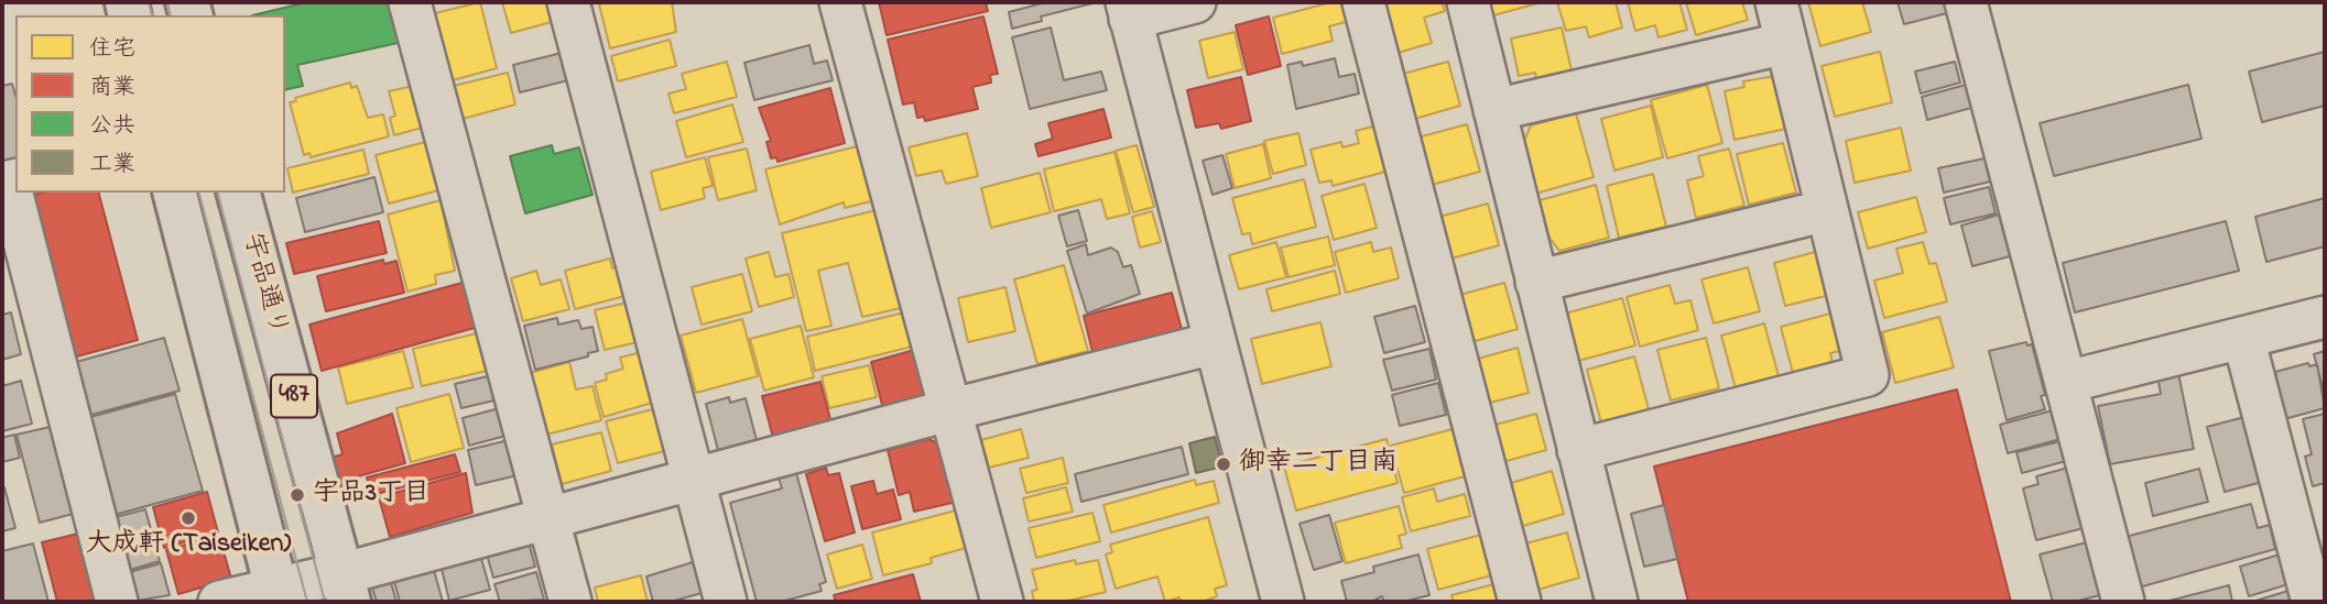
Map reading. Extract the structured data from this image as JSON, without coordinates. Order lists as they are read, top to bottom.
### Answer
{
  "streets": {
    "highway": ["宇品通り", "487"]
  },
  "places": ["御幸二丁目南", "宇品3丁目", "大成軒 (Taiseiken)"],
  "legend": [
    "住宅",
    "商業",
    "公共",
    "工業"
  ]
}
